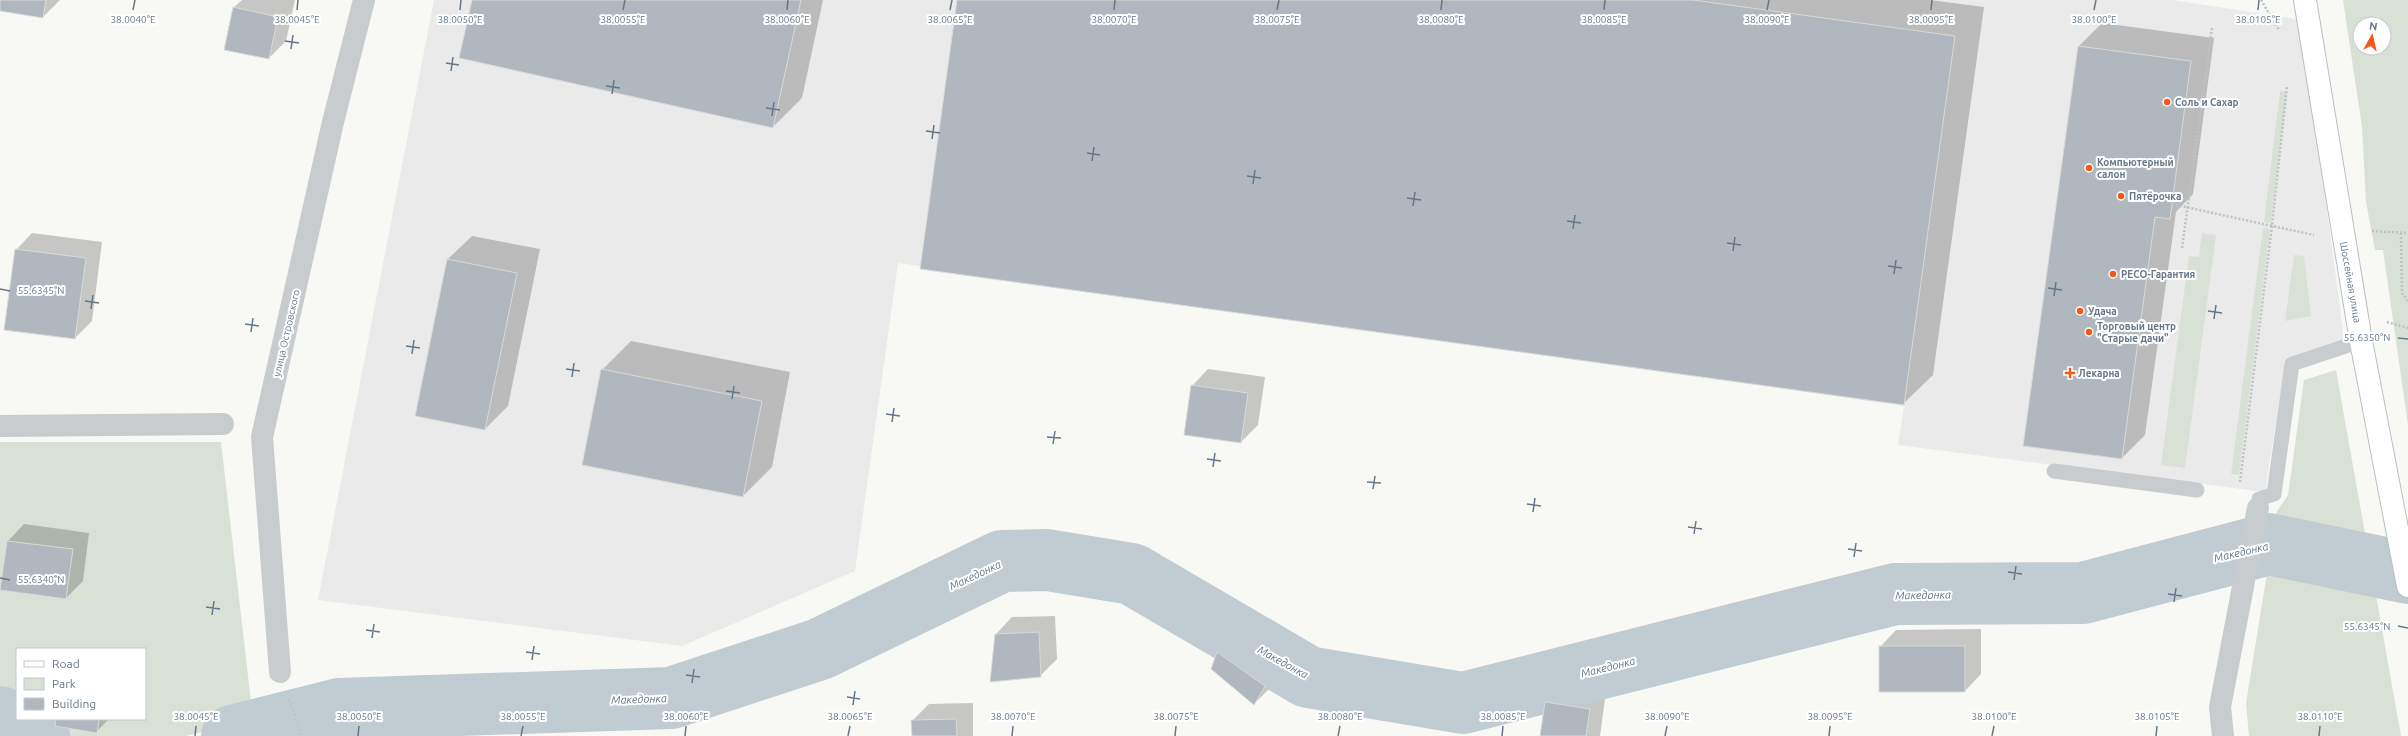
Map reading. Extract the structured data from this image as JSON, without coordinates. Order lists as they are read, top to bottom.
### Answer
{
  "streets": {
    "main road": ["Шоссейная улица"],
    "street": ["улица Островского"]
  },
  "water": ["Македонка"],
  "places": {
    "other": [
      "Соль и Сахар",
      "Компьютерный салон",
      "Пятёрочка",
      "РЕСО-Гарантия",
      "Удача",
      "Торговый центр \"Старые дачи\""
    ],
    "health": ["Лекарна"]
  },
  "legend": ["Road", "Park", "Building"],
  "north": "top",
  "coordinates": [
    "38.0040°E",
    "38.0045°E",
    "38.0050°E",
    "38.0055°E",
    "38.0060°E",
    "38.0065°E",
    "38.0070°E",
    "38.0075°E",
    "38.0080°E",
    "38.0085°E",
    "38.0090°E",
    "38.0095°E",
    "38.0100°E",
    "38.0105°E",
    "55.6345°N",
    "55.6350°N",
    "55.6340°N",
    "38.0110°E"
  ]
}
